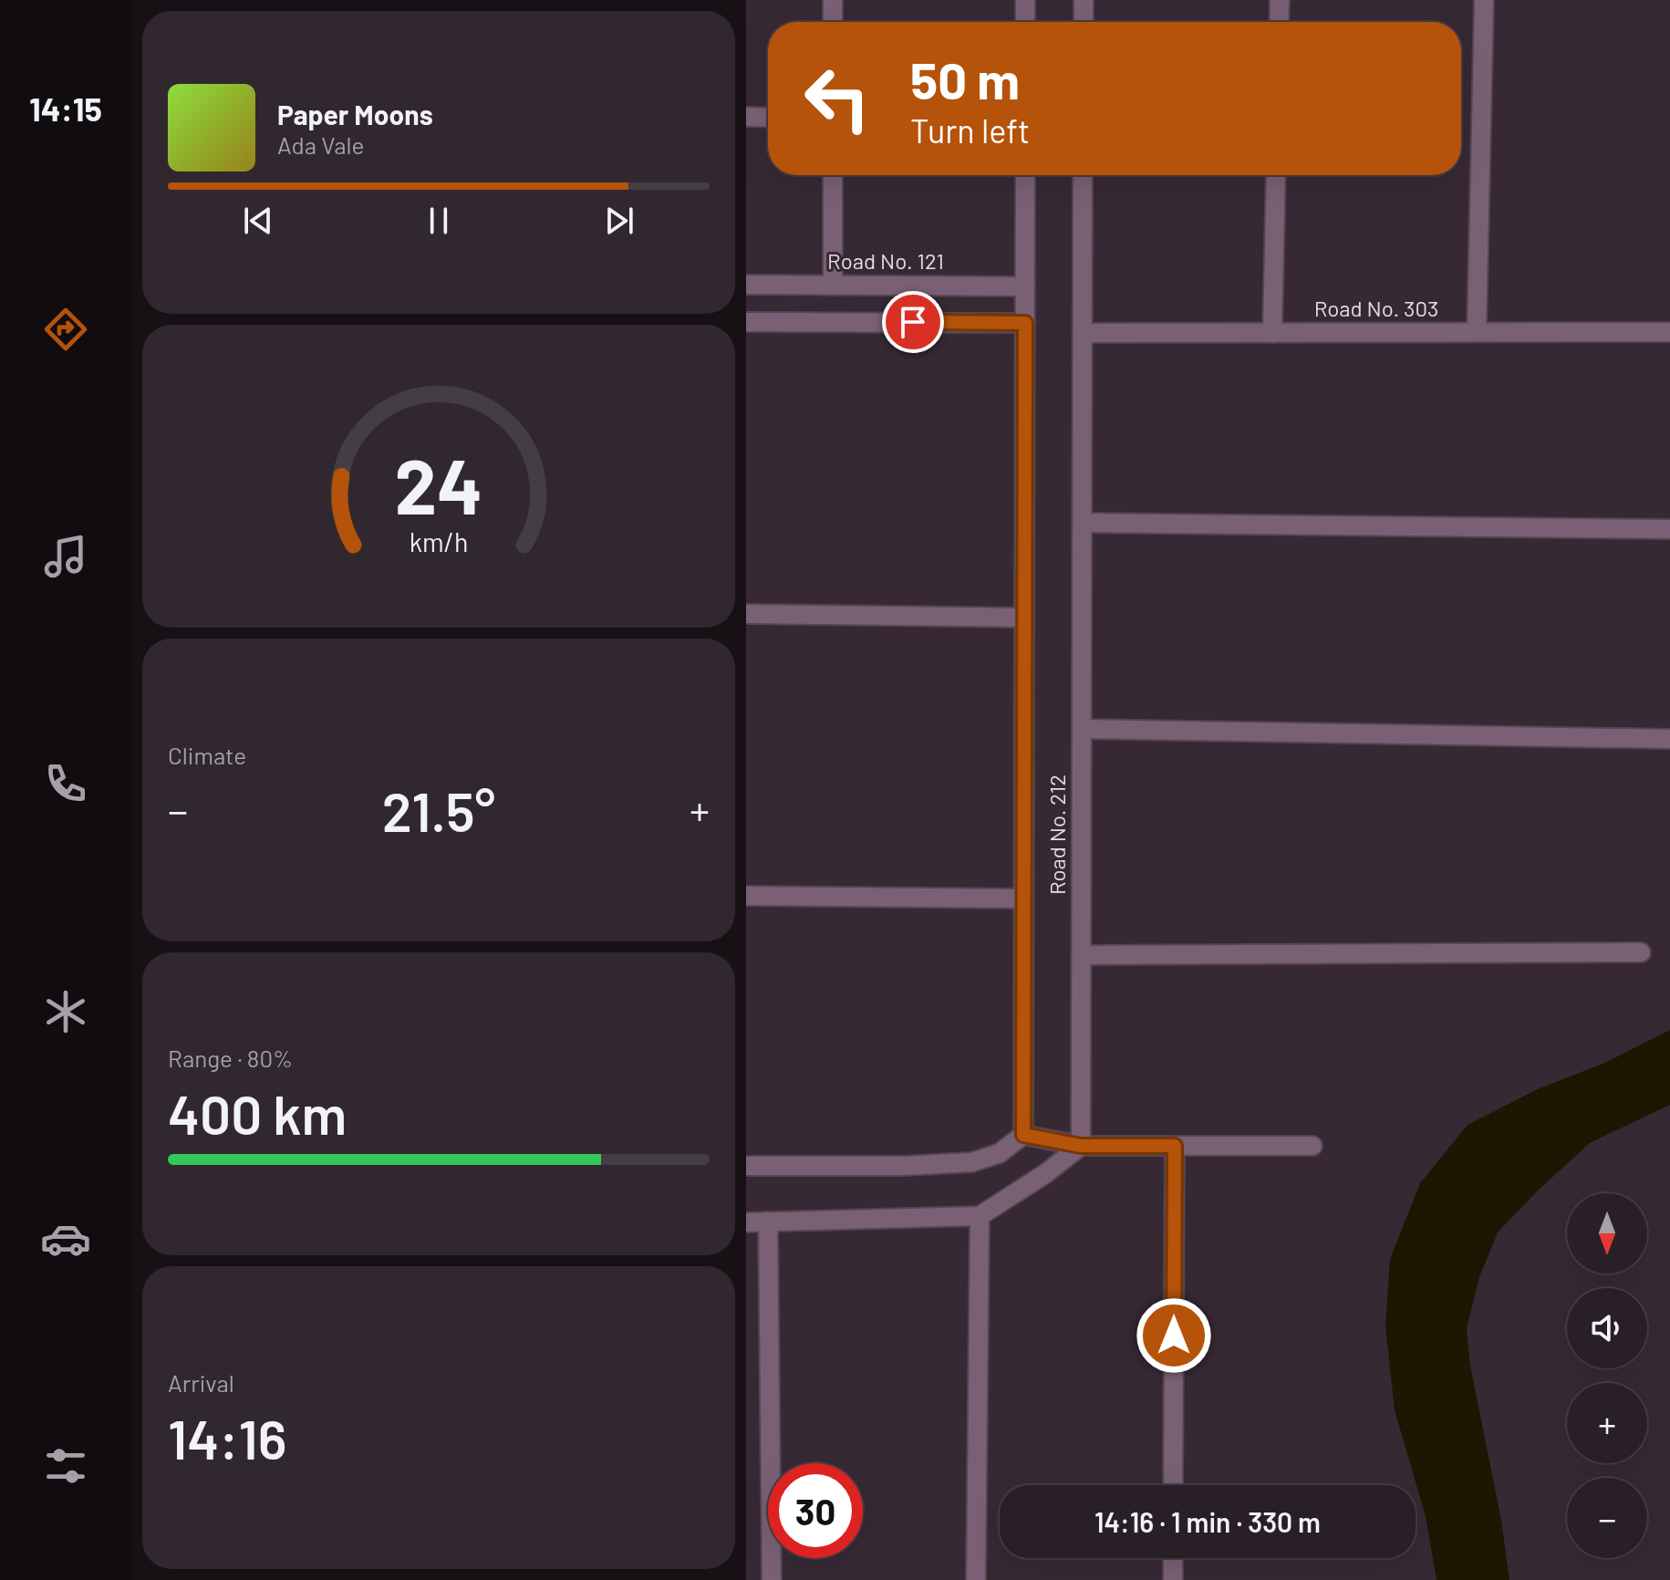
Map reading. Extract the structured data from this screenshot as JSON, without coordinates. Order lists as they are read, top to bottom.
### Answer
{
  "streets": {
    "street": ["Road No. 121", "Road No. 303", "Road No. 212"]
  },
  "crossings": [
    ["Road No. 121", "Road No. 212"],
    ["Road No. 303", "Road No. 212"]
  ],
  "north": "bottom",
  "page": {
    "tabs": "14:15",
    "turn": ["50 m", "Turn left"],
    "song": ["Paper Moons", "Ada Vale"],
    "tile": [
      "Climate",
      ["Range · 80%", "400 km"],
      ["Arrival", "14:16"]
    ],
    "heat": ["−", "21.5°", "+"],
    "map_buttons": ["+", "−"],
    "limit": "30",
    "trip": "14:16 · 1 min · 330 m",
    "gauge": ["24", "km/h"]
  }
}
